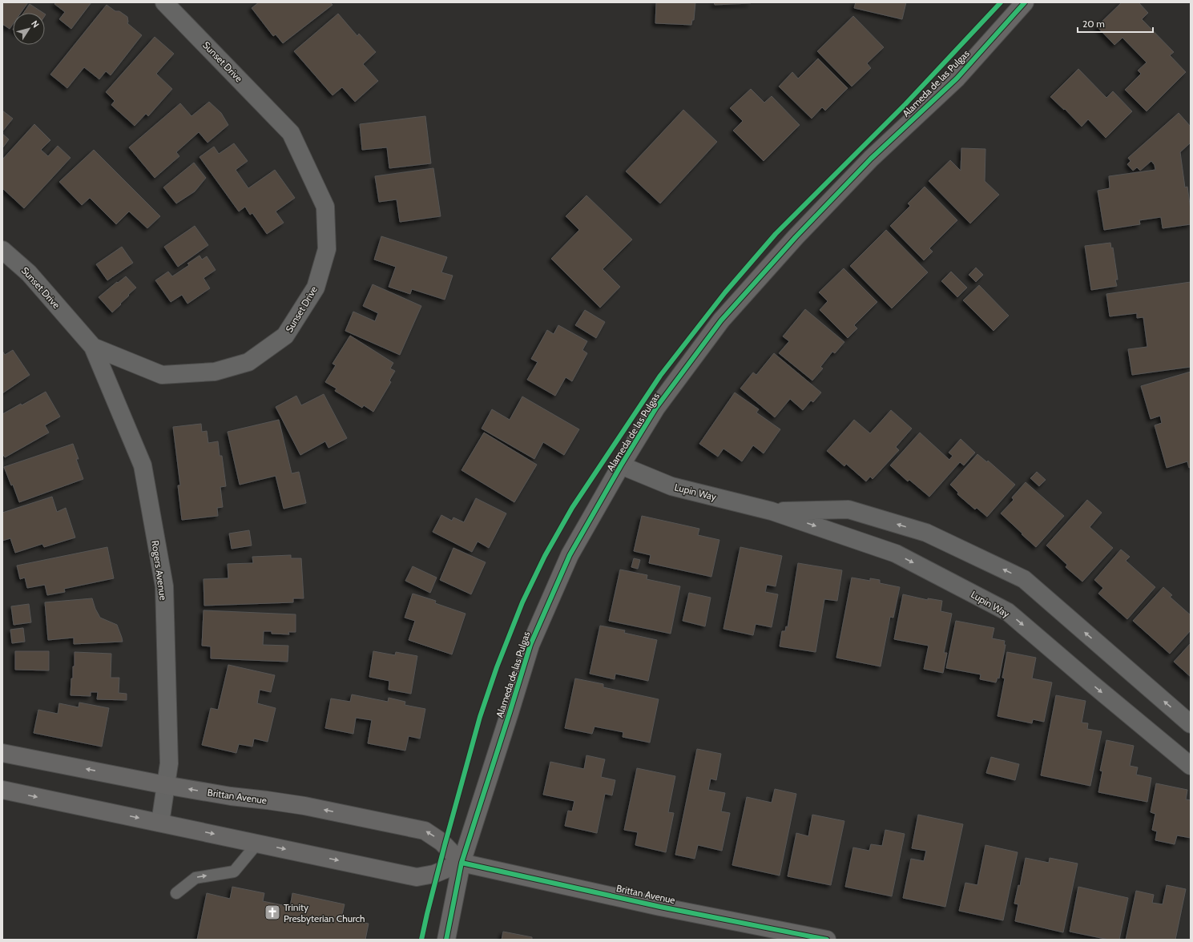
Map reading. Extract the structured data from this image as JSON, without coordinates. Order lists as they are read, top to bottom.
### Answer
{
  "streets": {
    "main road": ["Alameda de las Pulgas", "Brittan Avenue"],
    "street": ["Sunset Drive", "Lupin Way", "Rogers Avenue"]
  },
  "crossings": [
    ["Sunset Drive", "Rogers Avenue"],
    ["Alameda de las Pulgas", "Lupin Way"],
    ["Alameda de las Pulgas", "Brittan Avenue"],
    ["Rogers Avenue", "Brittan Avenue"]
  ],
  "places": {
    "church": ["Trinity Presbyterian Church"]
  },
  "scale_bar": "20 m",
  "north": "top right"
}
